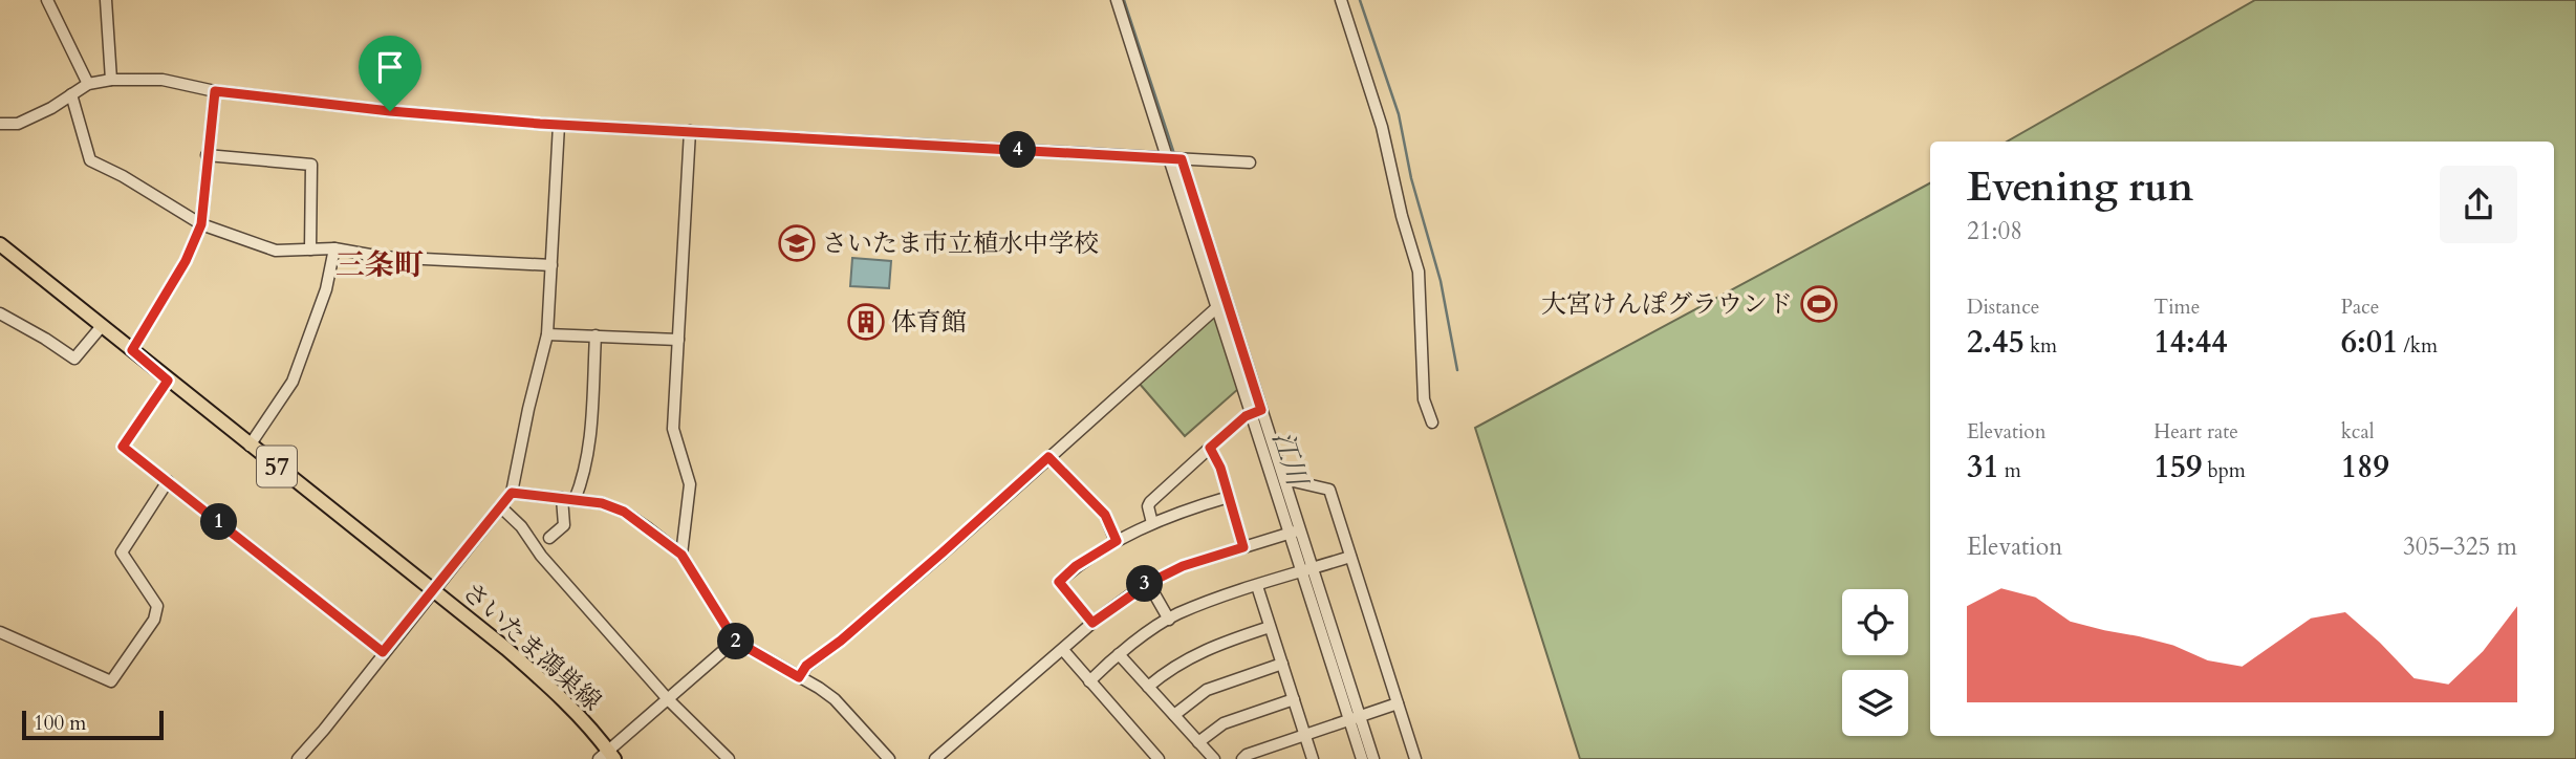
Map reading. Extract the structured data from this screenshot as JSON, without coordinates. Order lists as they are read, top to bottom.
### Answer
{
  "streets": {
    "main road": ["57", "さいたま鴻巣線"]
  },
  "districts": ["三条町"],
  "water": ["江川"],
  "places": {
    "school or university": ["さいたま市立植水中学校"],
    "sports": ["大宮けんぽグラウンド"],
    "building": ["体育館"]
  },
  "scale_bar": "100 m",
  "page": {
    "pins": [
      "4",
      "1",
      "3",
      "2"
    ],
    "heading": ["Evening run", "21:08"],
    "stats": [
      ["Distance", "2.45 km"],
      ["Time", "14:44"],
      ["Pace", "6:01 /km"],
      ["Elevation", "31 m"],
      ["Heart rate", "159 bpm"],
      ["kcal", "189"]
    ],
    "chart": ["Elevation", "305–325 m"],
    "scale": "100 m"
  }
}
